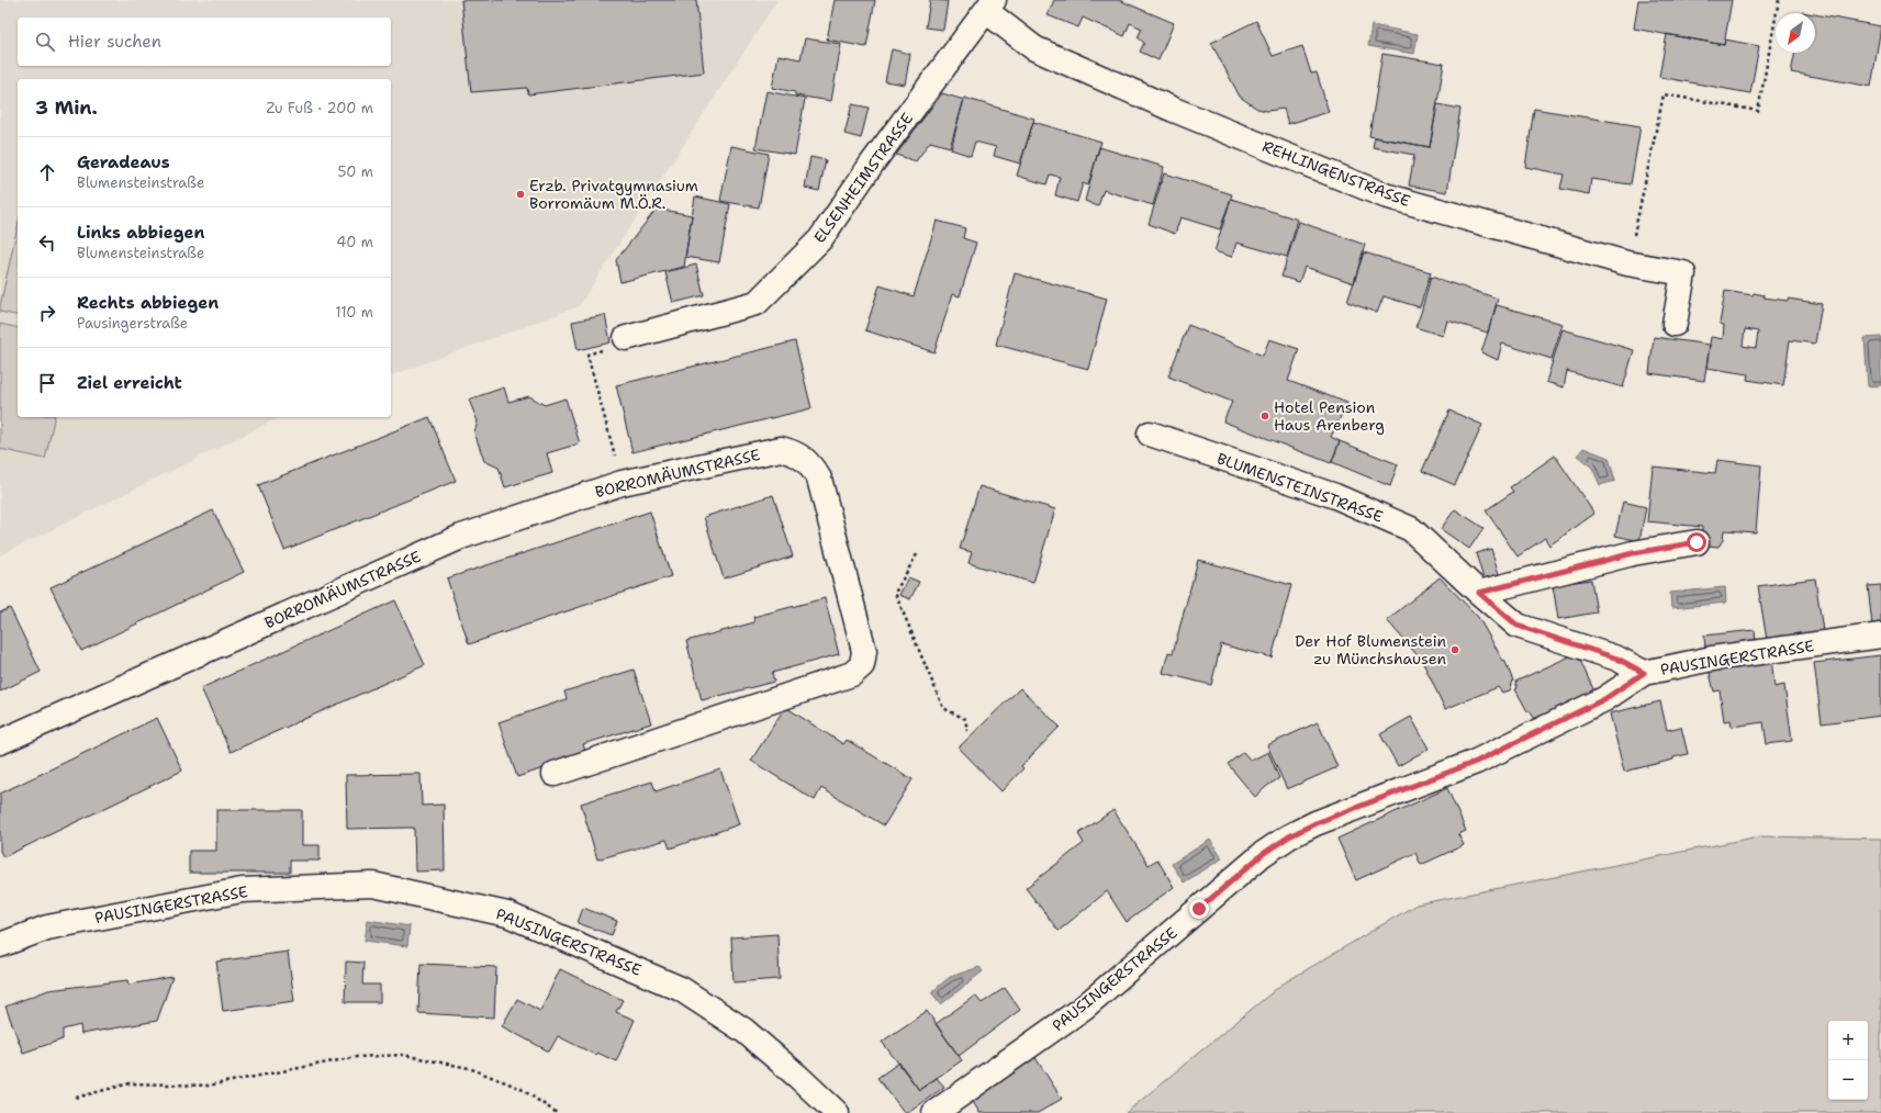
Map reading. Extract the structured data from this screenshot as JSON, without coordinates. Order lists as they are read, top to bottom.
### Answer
{
  "streets": {
    "street": [
      "REHLINGENSTRASSE",
      "ELSENHEIMSTRASSE",
      "BORROMÄUMSTRASSE",
      "BLUMENSTEINSTRASSE",
      "PAUSINGERSTRASSE"
    ]
  },
  "crossings": [
    ["REHLINGENSTRASSE", "ELSENHEIMSTRASSE"],
    ["BLUMENSTEINSTRASSE", "PAUSINGERSTRASSE"]
  ],
  "places": ["Erzb. Privatgymnasium Borromäum M.Ö.R.", "Hotel Pension Haus Arenberg", "Der Hof Blumenstein zu Münchshausen"],
  "north": "bottom left",
  "page": {
    "search": "Hier suchen",
    "heading": ["3 Min.", "Zu Fuß · 200 m"],
    "list": [
      ["Geradeaus", "Blumensteinstraße", "50 m"],
      ["Links abbiegen", "Blumensteinstraße", "40 m"],
      ["Rechts abbiegen", "Pausingerstraße", "110 m"],
      "Ziel erreicht"
    ],
    "map_buttons": ["+", "−"]
  }
}
